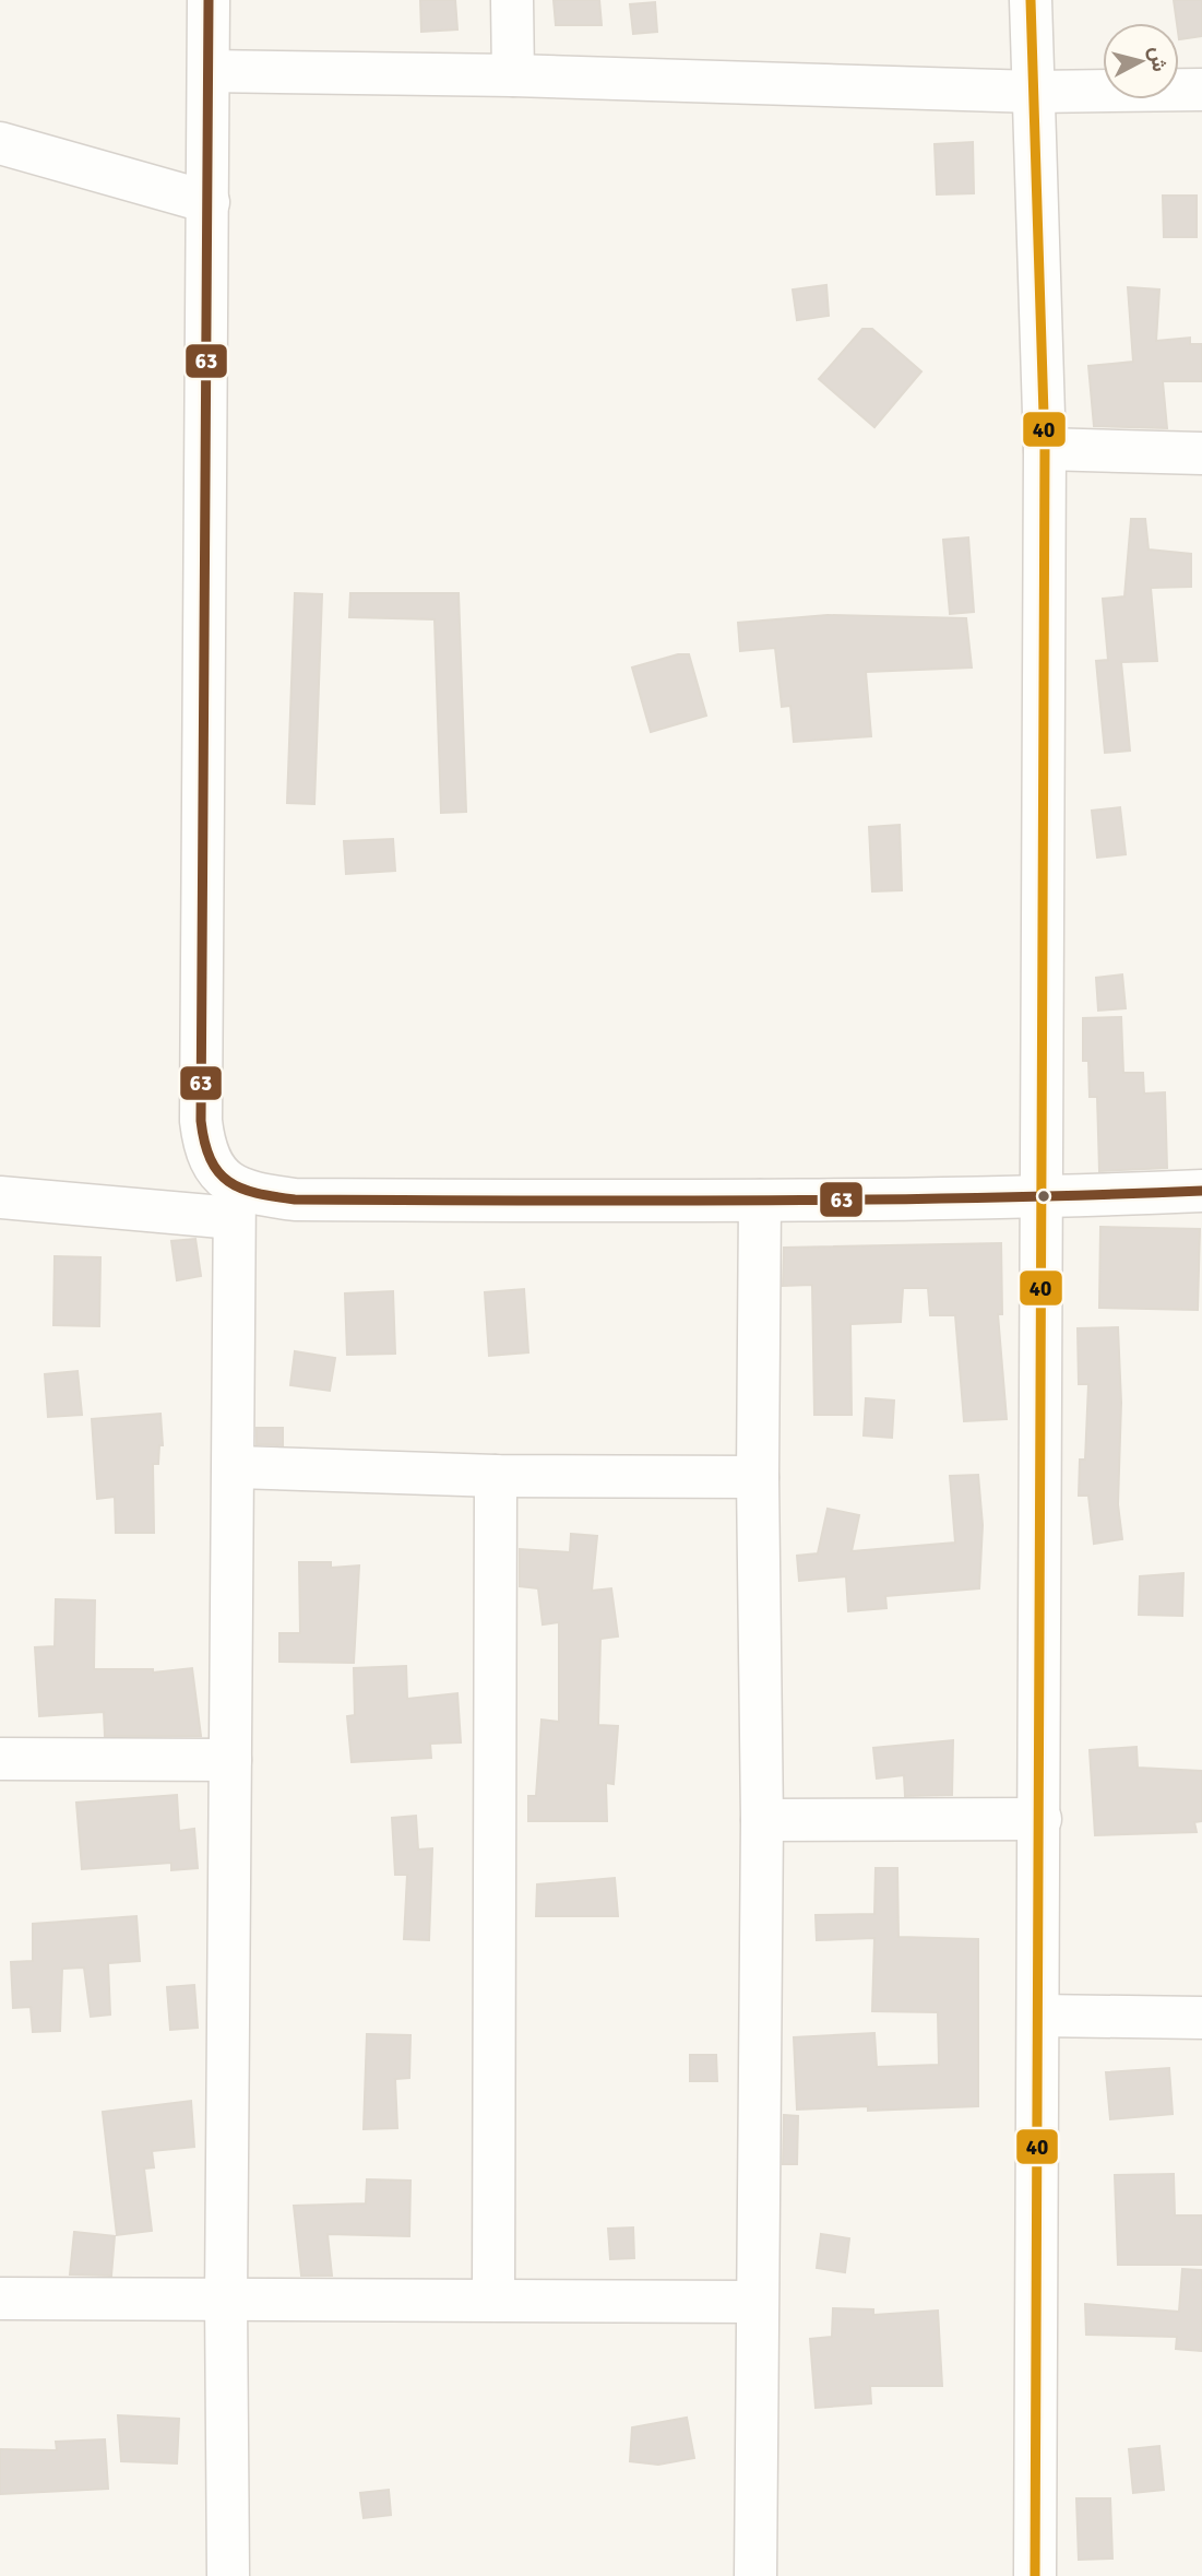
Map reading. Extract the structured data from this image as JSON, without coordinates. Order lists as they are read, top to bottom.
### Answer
{
  "lines": ["transit line 63", "transit line 40"],
  "north": "right"
}
